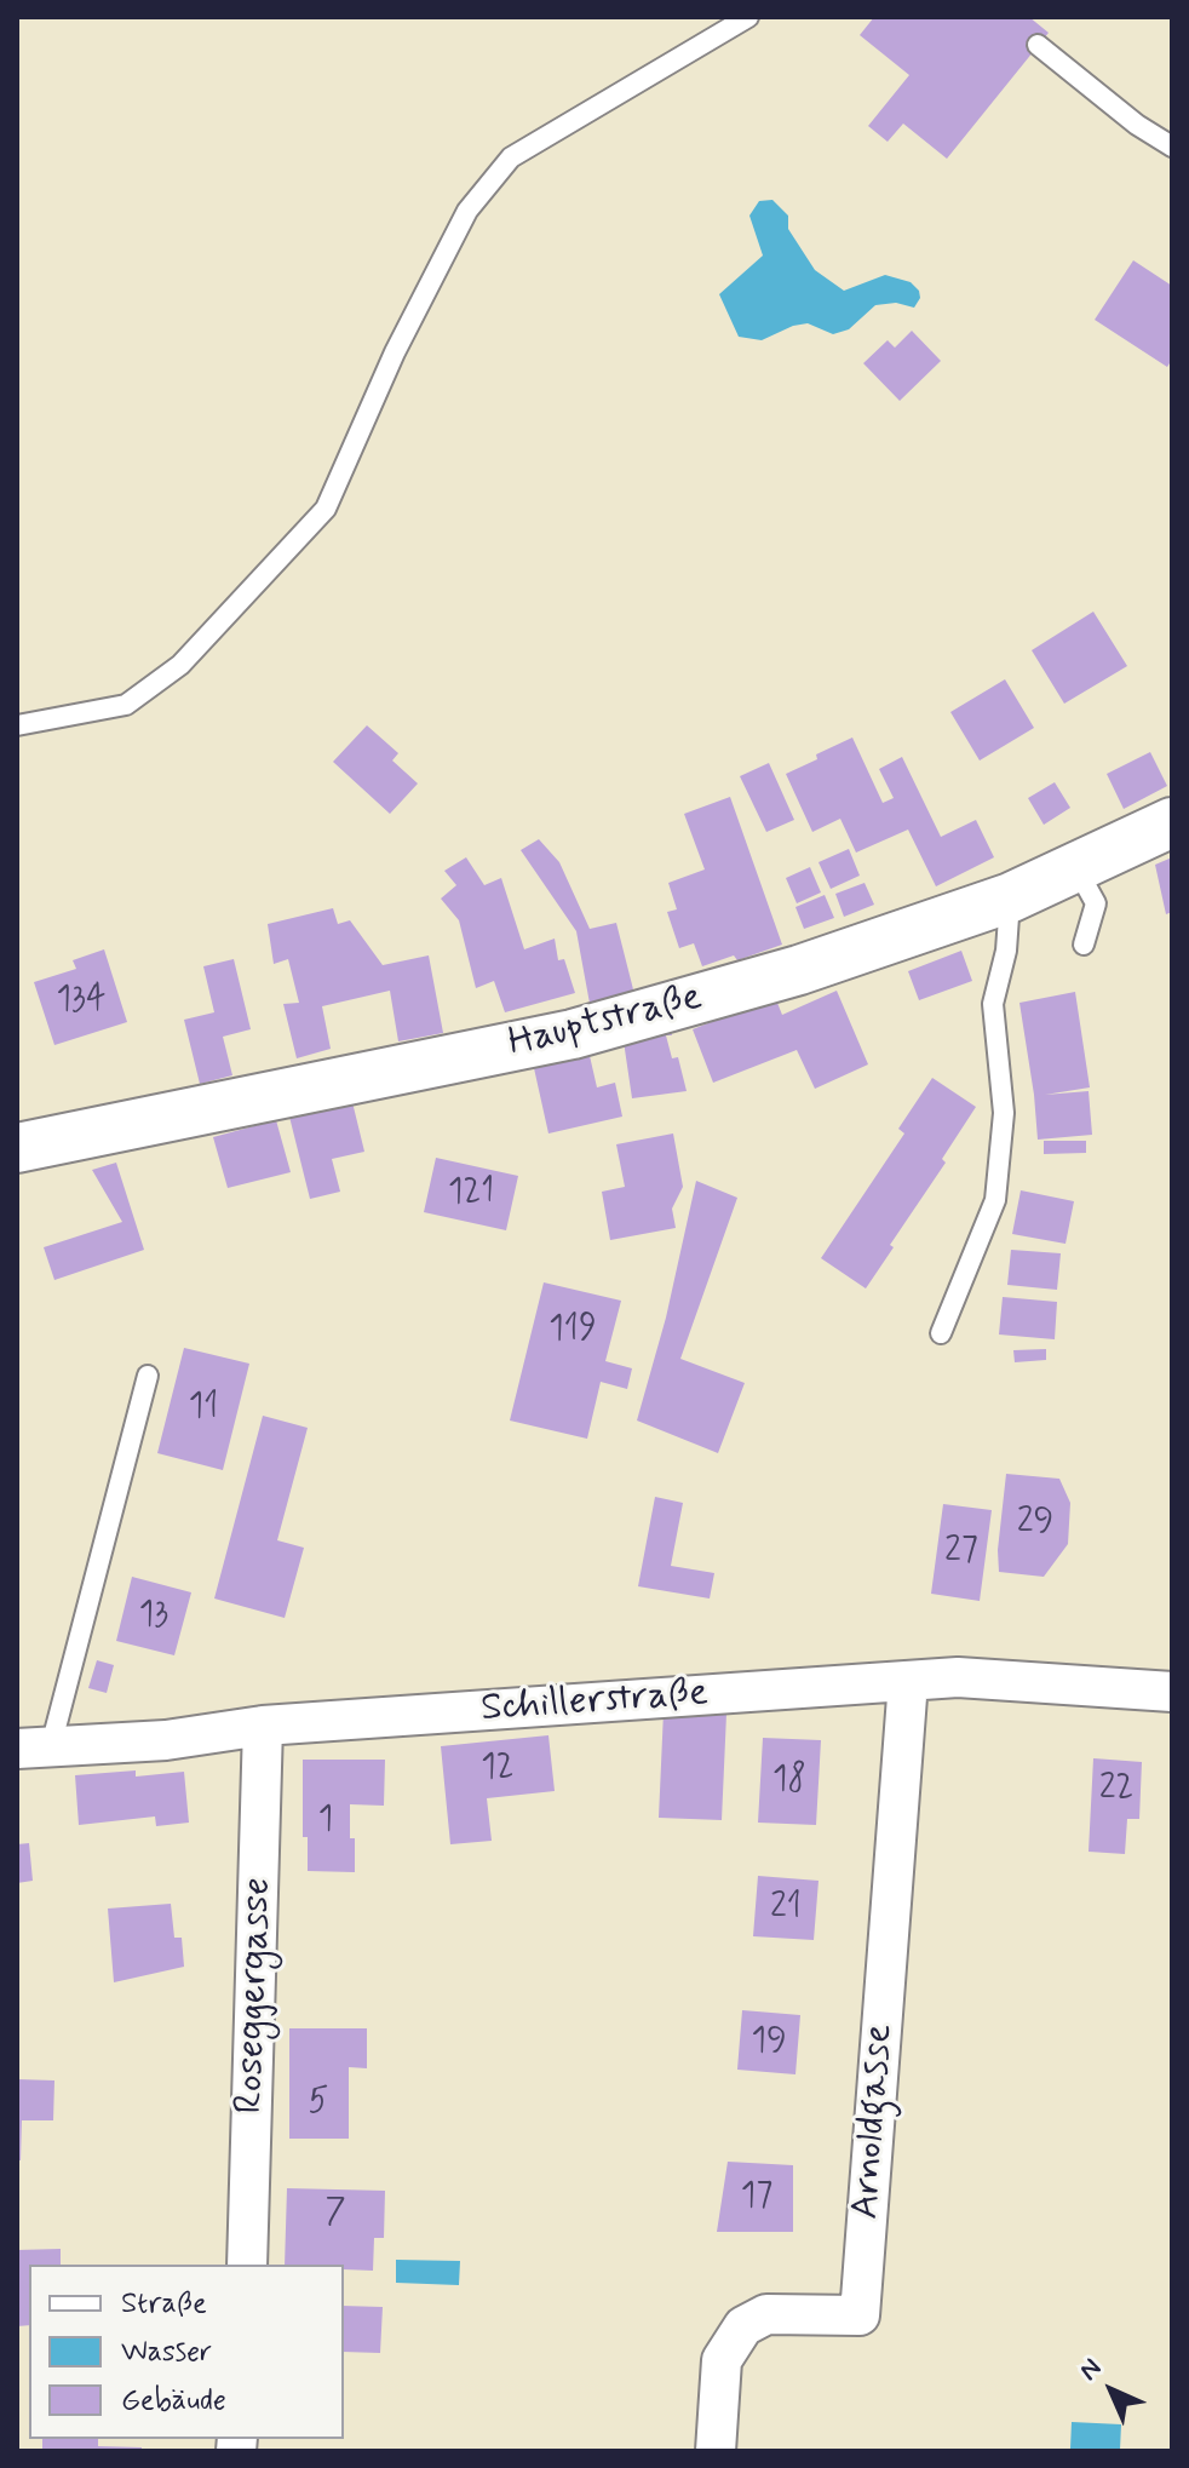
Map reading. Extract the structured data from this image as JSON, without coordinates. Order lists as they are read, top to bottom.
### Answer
{
  "streets": {
    "street": [
      "Hauptstraße",
      "Schillerstraße",
      "Roseggergasse",
      "Arnoldgasse"
    ]
  },
  "crossings": [
    ["Schillerstraße", "Roseggergasse"],
    ["Schillerstraße", "Arnoldgasse"]
  ],
  "house_numbers": [
    "134",
    "121",
    "119",
    "11",
    "29",
    "27",
    "13",
    "12",
    "18",
    "22",
    "1",
    "21",
    "19",
    "5",
    "17",
    "7"
  ],
  "legend": ["Straße", "Wasser", "Gebäude"],
  "north": "top left"
}
